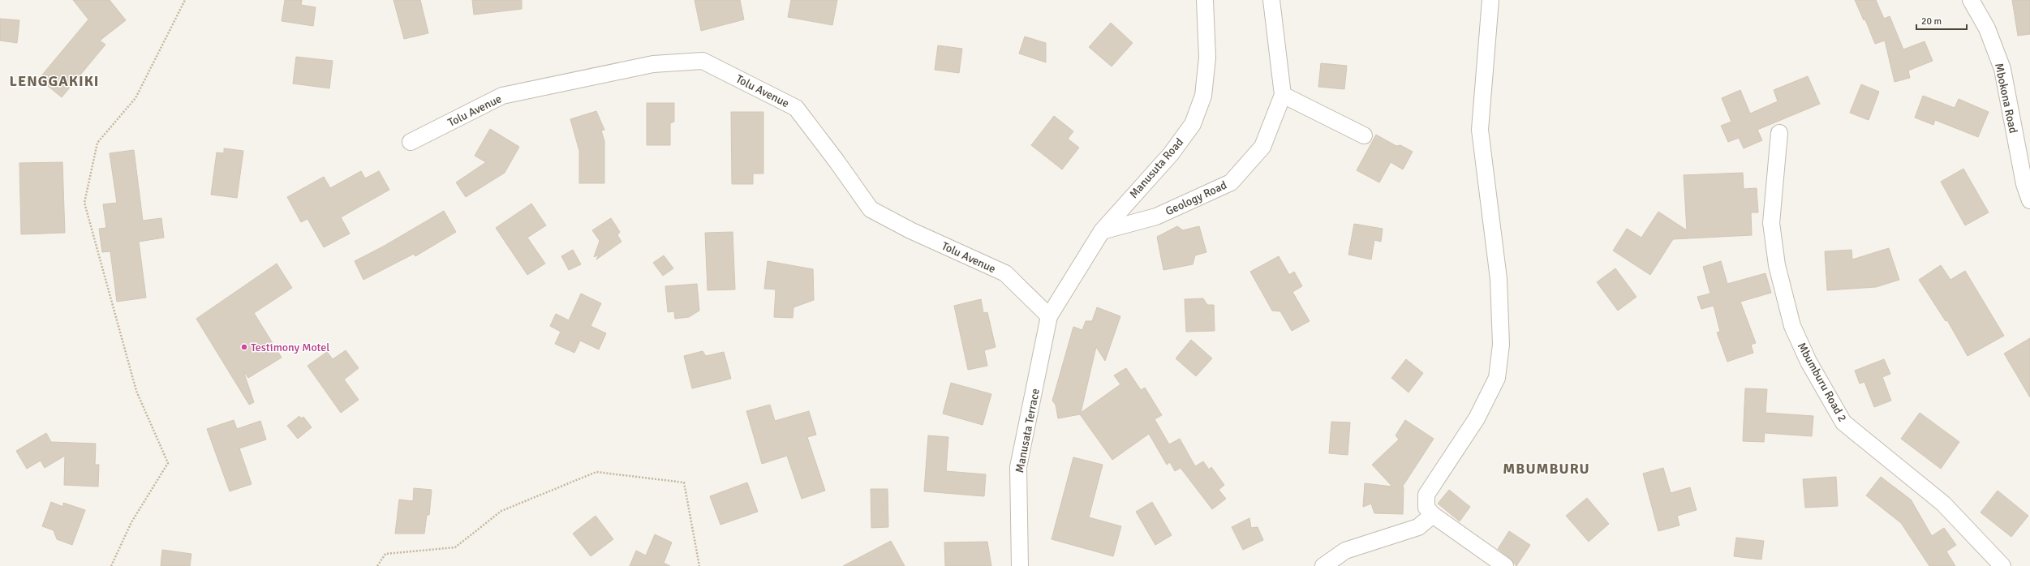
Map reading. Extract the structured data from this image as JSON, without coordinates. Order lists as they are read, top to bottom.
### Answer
{
  "streets": {
    "street": [
      "Tolu Avenue",
      "Mbokona Road",
      "Manusuta Road",
      "Geology Road",
      "Mbumburu Road 2",
      "Manusata Terrace"
    ]
  },
  "crossings": [
    ["Tolu Avenue", "Manusuta Road"],
    ["Tolu Avenue", "Manusata Terrace"],
    ["Manusuta Road", "Geology Road"],
    ["Manusuta Road", "Manusata Terrace"]
  ],
  "districts": ["LENGGAKIKI", "MBUMBURU"],
  "places": ["Testimony Motel"],
  "scale_bar": "20 m"
}
